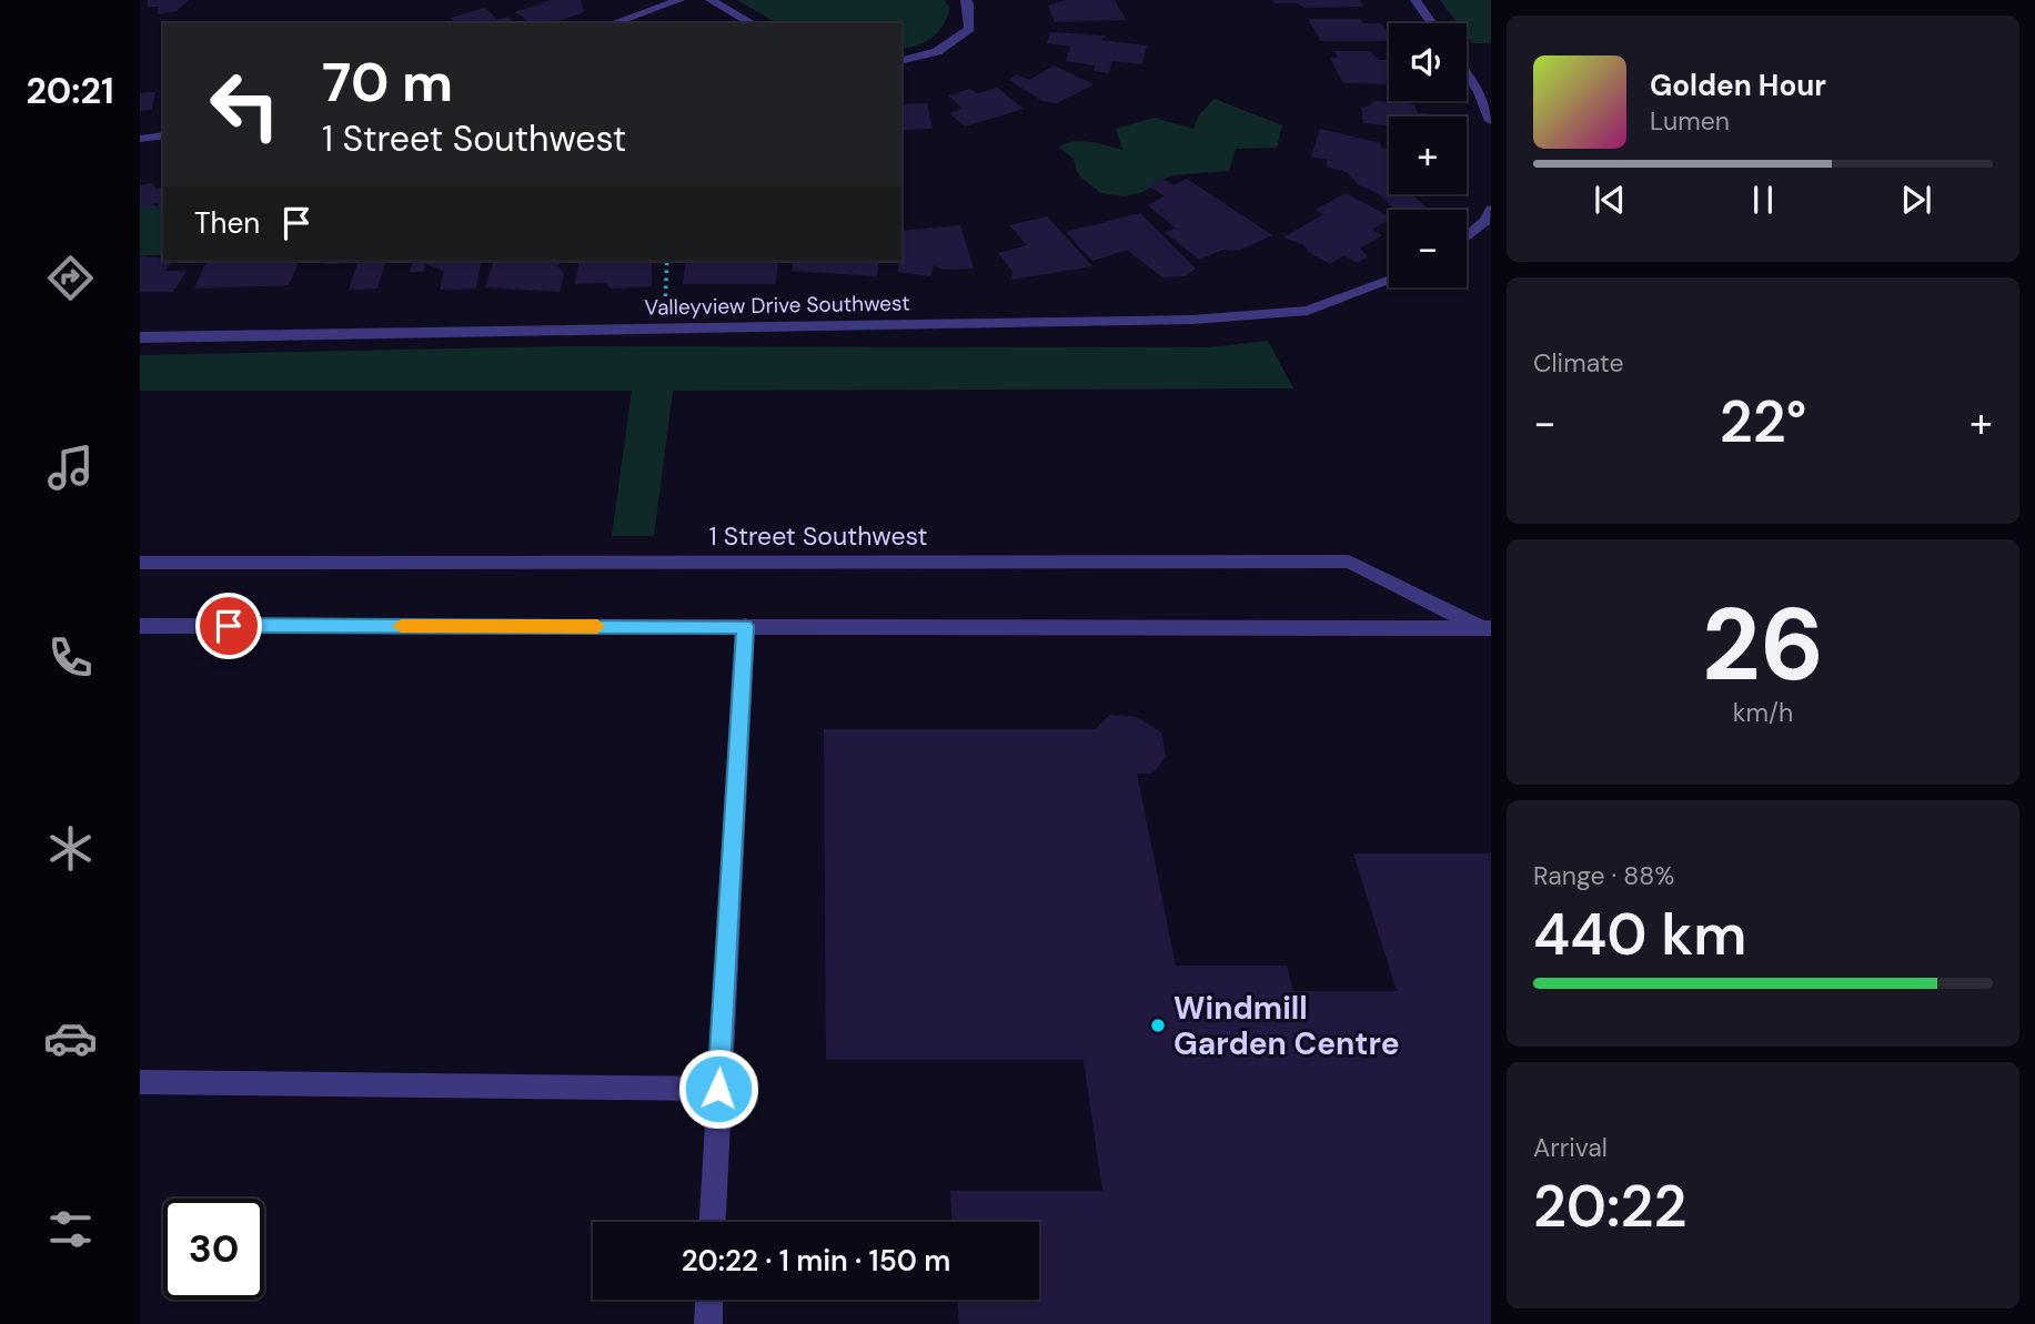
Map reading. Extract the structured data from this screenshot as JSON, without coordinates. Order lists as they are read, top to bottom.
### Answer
{
  "streets": {
    "street": ["Valleyview Drive Southwest", "1 Street Southwest"]
  },
  "places": ["Windmill Garden Centre"],
  "page": {
    "tabs": "20:21",
    "map_buttons": ["+", "−"],
    "turn": ["70 m", "1 Street Southwest"],
    "song": ["Golden Hour", "Lumen"],
    "then": "Then",
    "tile": [
      "Climate",
      ["26", "km/h"],
      ["Range · 88%", "440 km"],
      ["Arrival", "20:22"]
    ],
    "heat": ["−", "22°", "+"],
    "limit": "30",
    "trip": "20:22 · 1 min · 150 m"
  }
}
